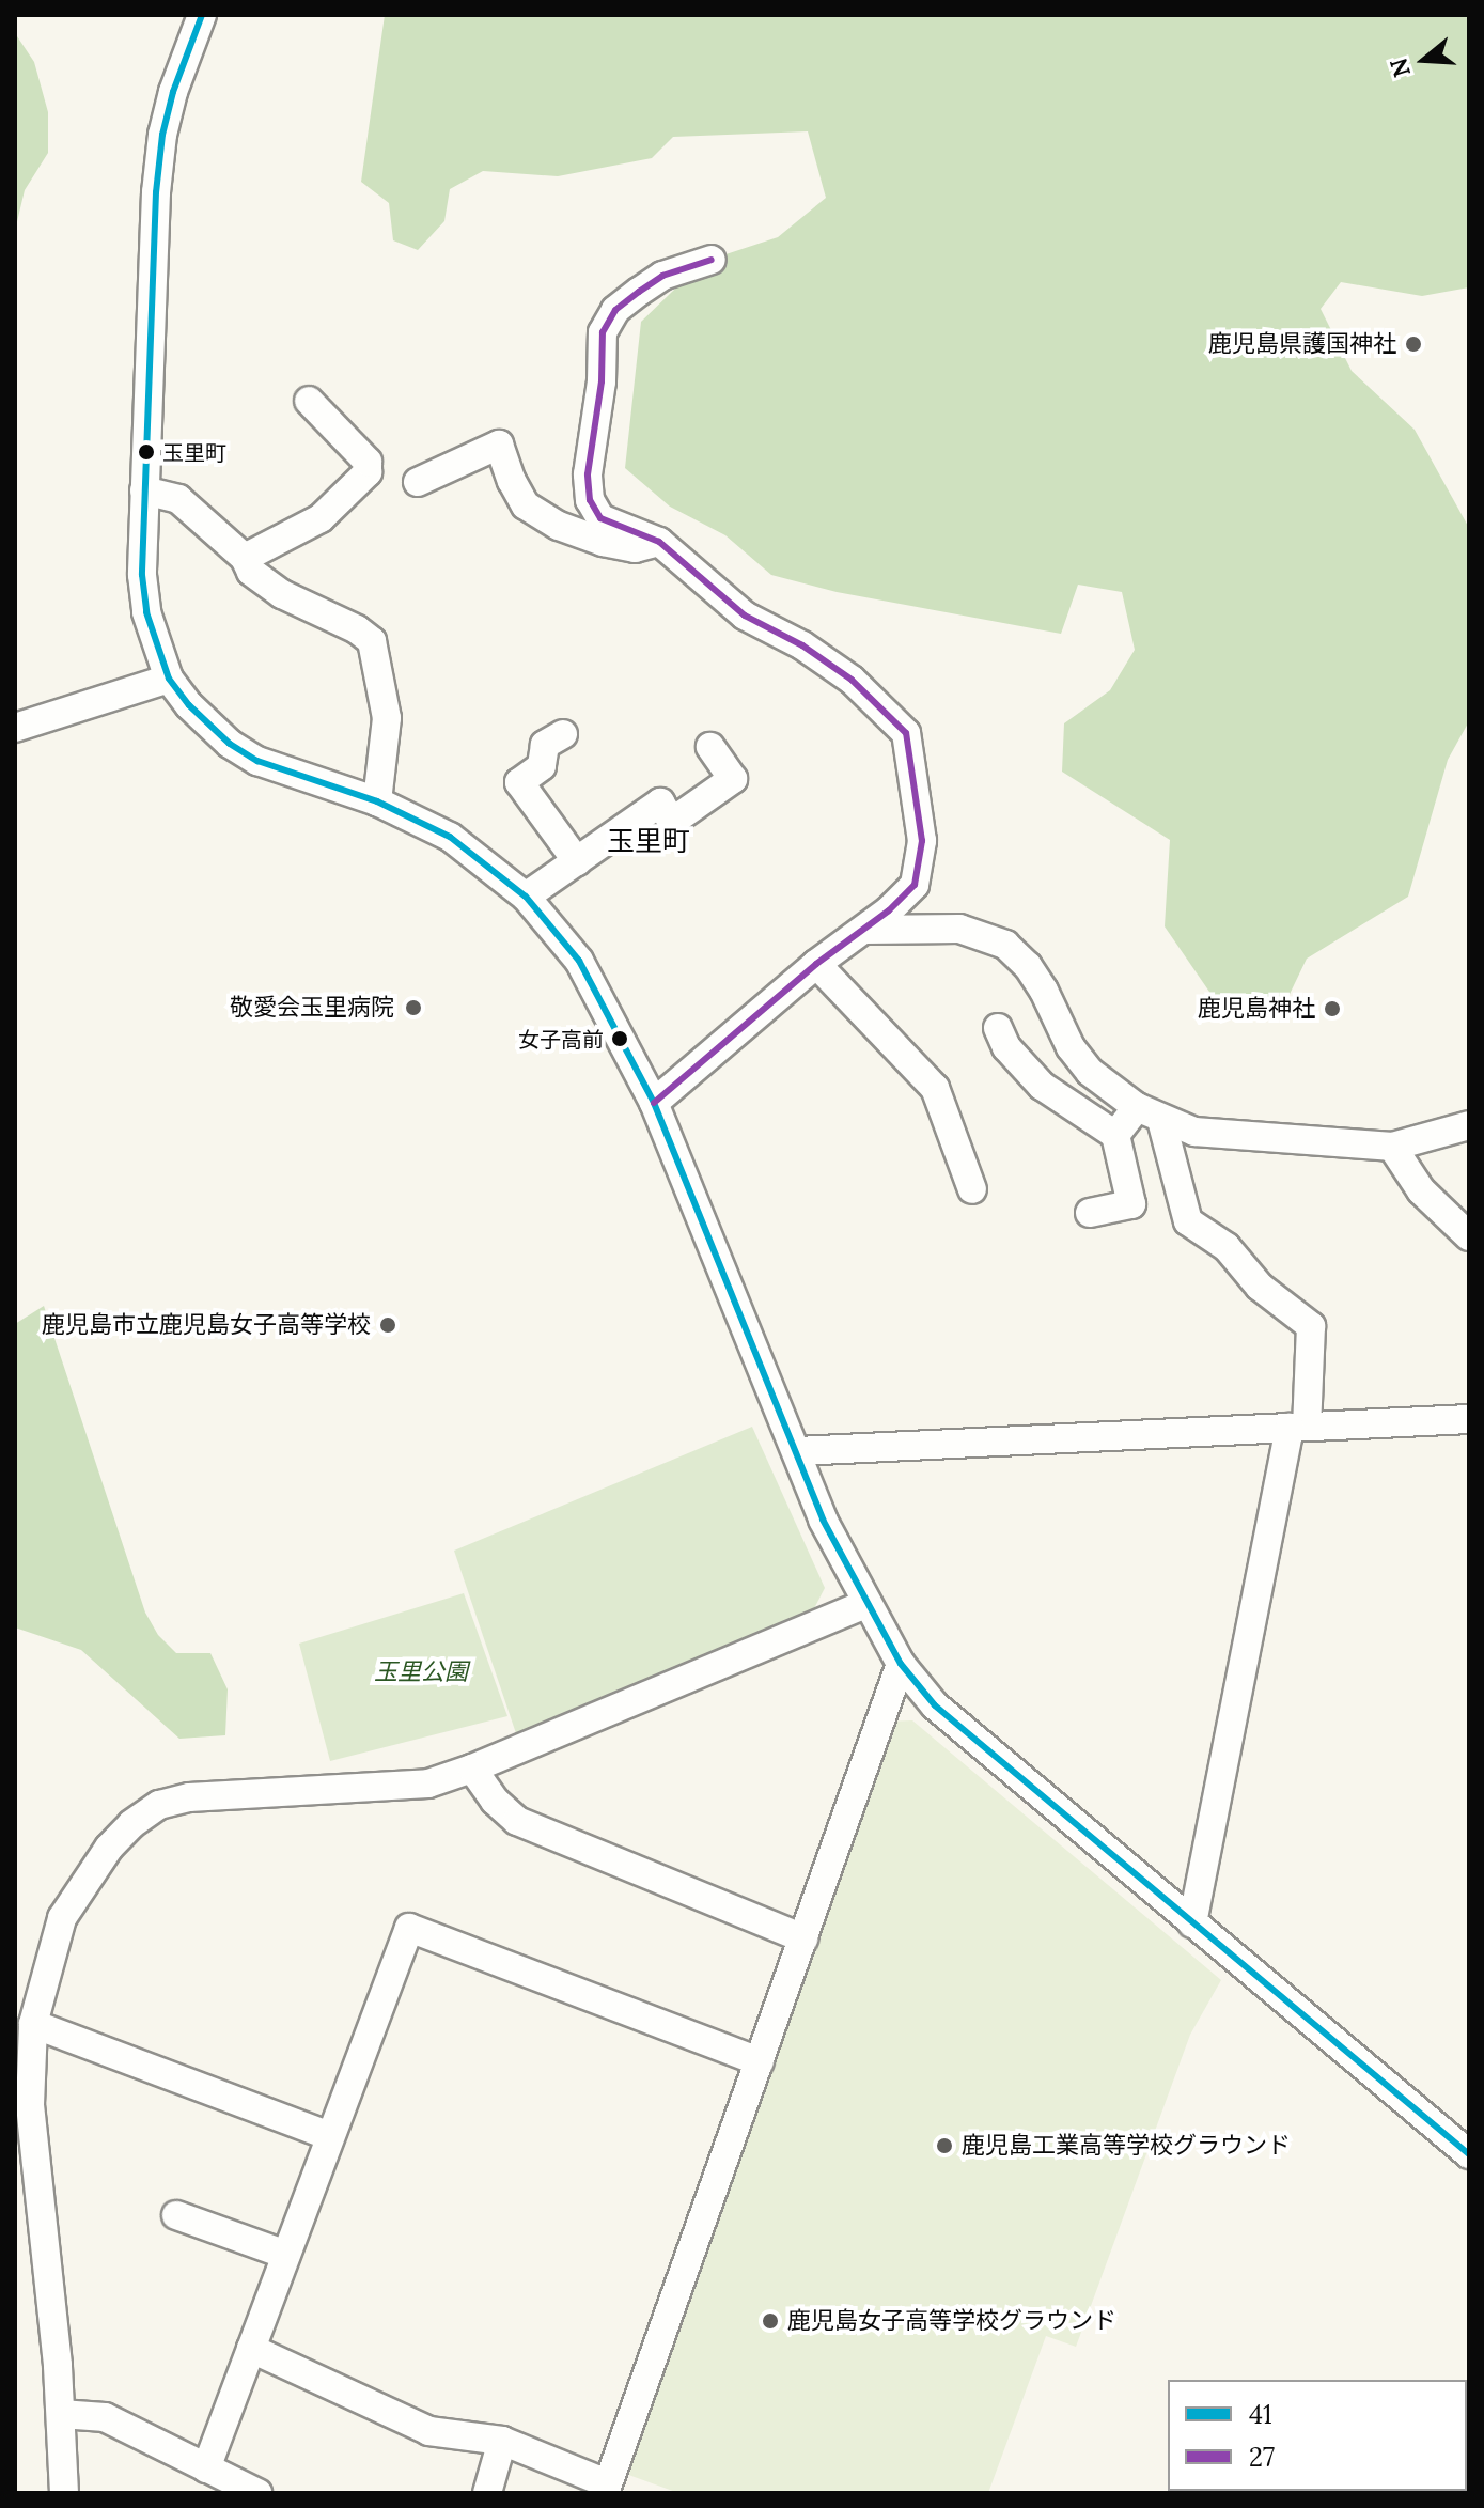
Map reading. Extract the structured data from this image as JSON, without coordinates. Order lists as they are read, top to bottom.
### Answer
{
  "districts": ["玉里町"],
  "parks": ["玉里公園"],
  "places": [
    "鹿児島県護国神社",
    "玉里町",
    "敬愛会玉里病院",
    "鹿児島神社",
    "女子高前",
    "鹿児島市立鹿児島女子高等学校",
    "鹿児島工業高等学校グラウンド",
    "鹿児島女子高等学校グラウンド"
  ],
  "lines": ["transit line 41", "transit line 27"],
  "legend": ["41", "27"],
  "north": "left"
}
